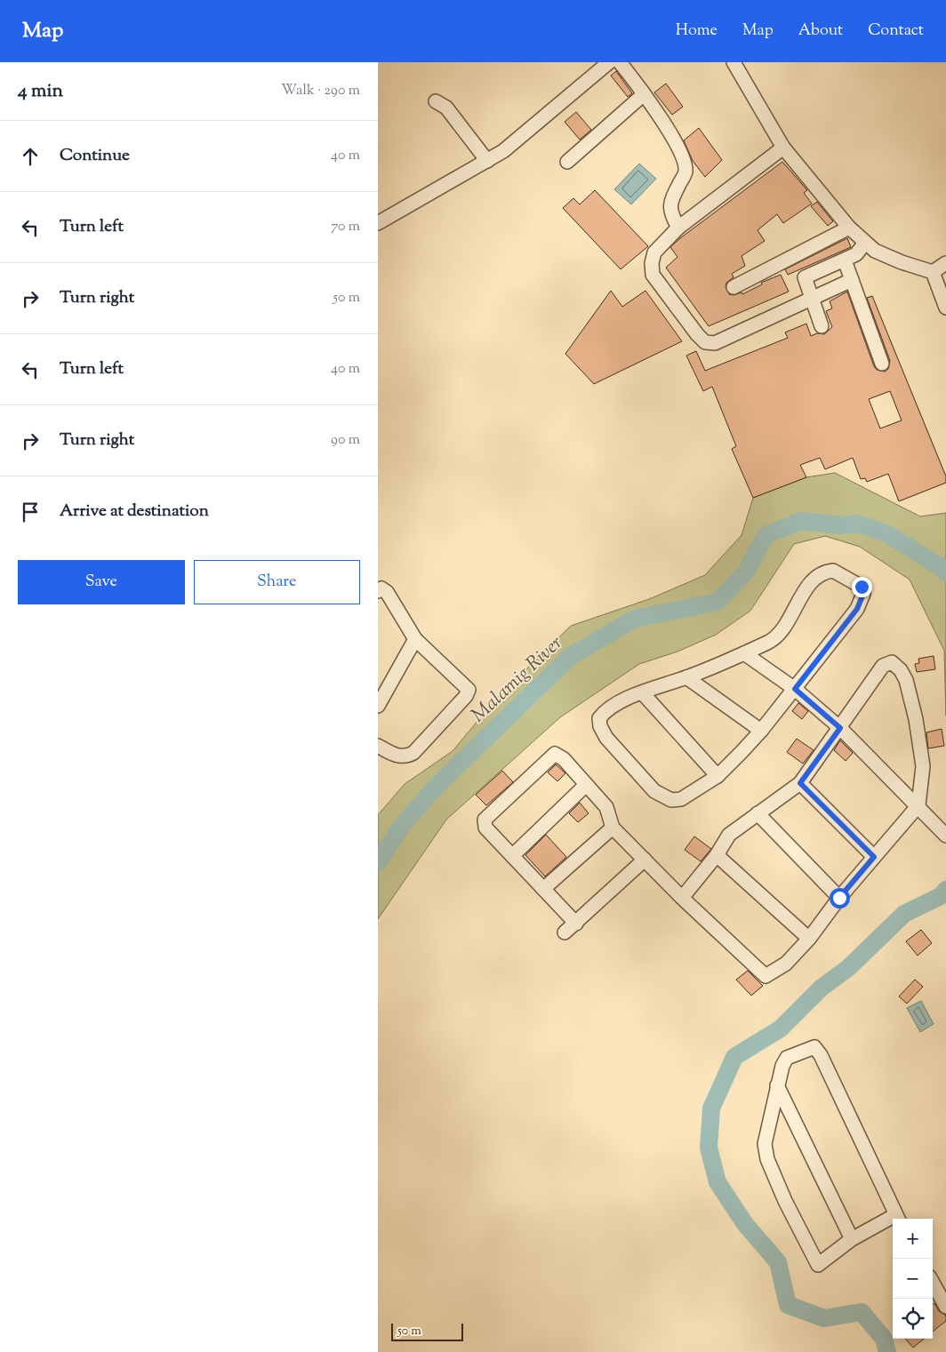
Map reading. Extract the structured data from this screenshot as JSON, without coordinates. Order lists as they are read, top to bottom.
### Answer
{
  "water": ["Malamig River"],
  "scale_bar": "50 m",
  "page": {
    "header": "Map",
    "nav": [
      "Home",
      "Map",
      "About",
      "Contact"
    ],
    "heading": ["4 min", "Walk · 290 m"],
    "list": [
      ["Continue", "40 m"],
      ["Turn left", "70 m"],
      ["Turn right", "50 m"],
      ["Turn left", "40 m"],
      ["Turn right", "90 m"],
      "Arrive at destination"
    ],
    "buttons": ["Save", "Share"],
    "map_buttons": ["+", "−"],
    "scale": "50 m"
  }
}
